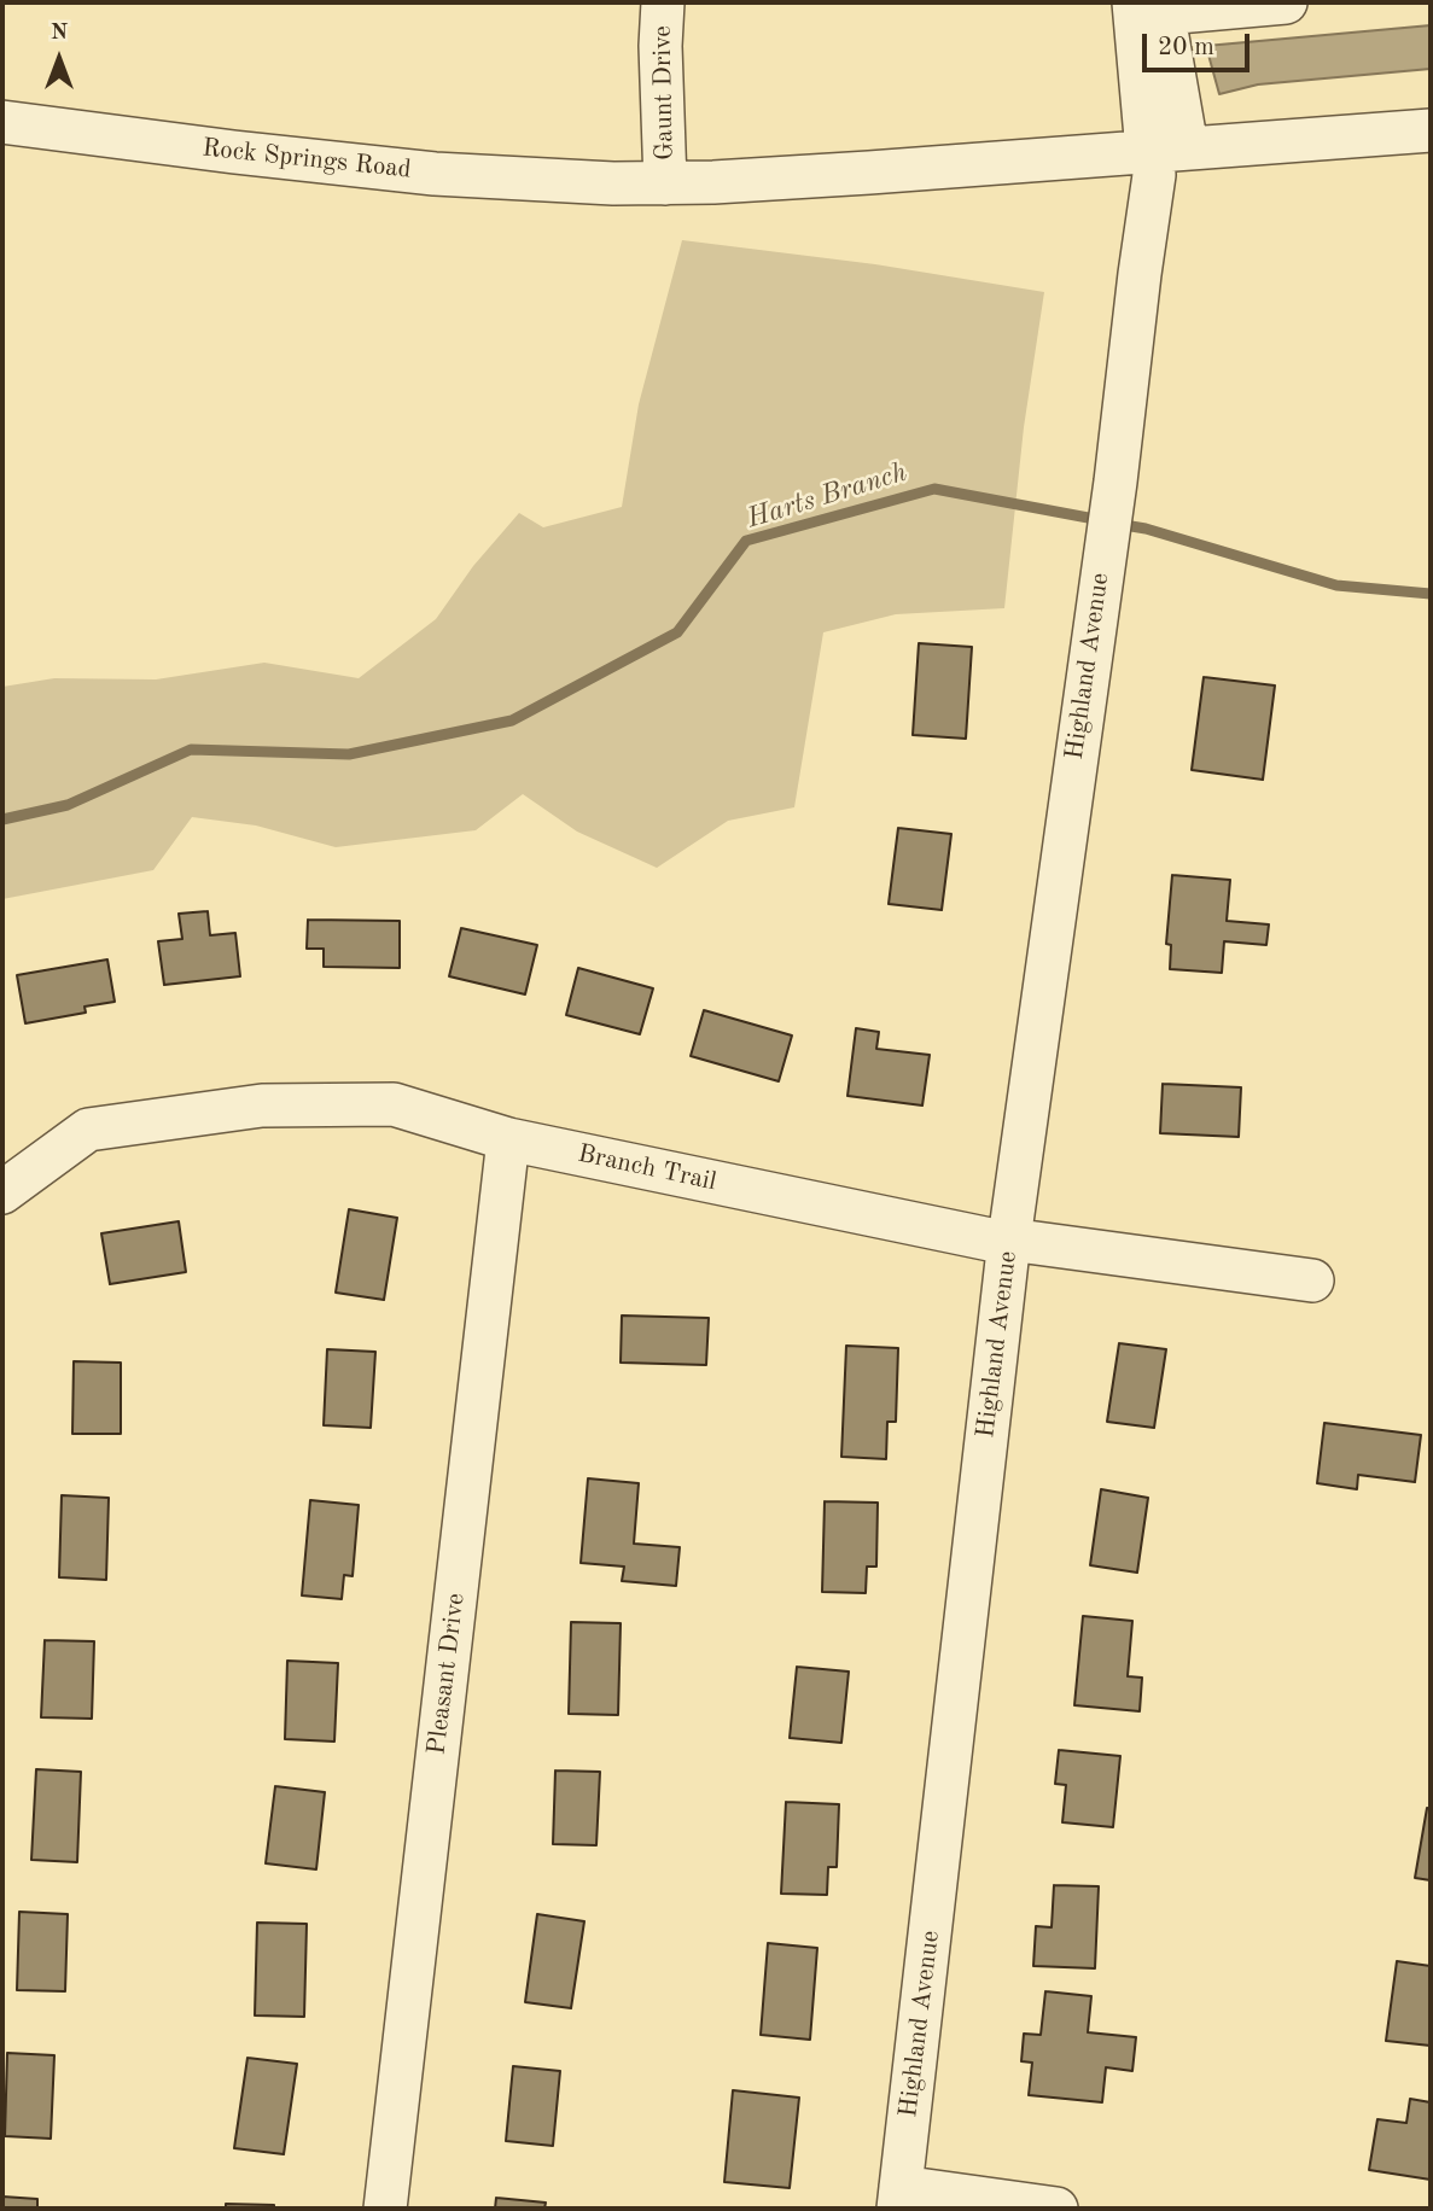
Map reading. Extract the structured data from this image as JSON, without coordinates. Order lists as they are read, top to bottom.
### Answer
{
  "streets": {
    "street": [
      "Gaunt Drive",
      "Rock Springs Road",
      "Highland Avenue",
      "Branch Trail",
      "Pleasant Drive"
    ]
  },
  "crossings": [
    ["Gaunt Drive", "Rock Springs Road"],
    ["Rock Springs Road", "Highland Avenue"],
    ["Highland Avenue", "Branch Trail"],
    ["Branch Trail", "Pleasant Drive"]
  ],
  "water": ["Harts Branch"],
  "scale_bar": "20 m",
  "north": "top"
}
